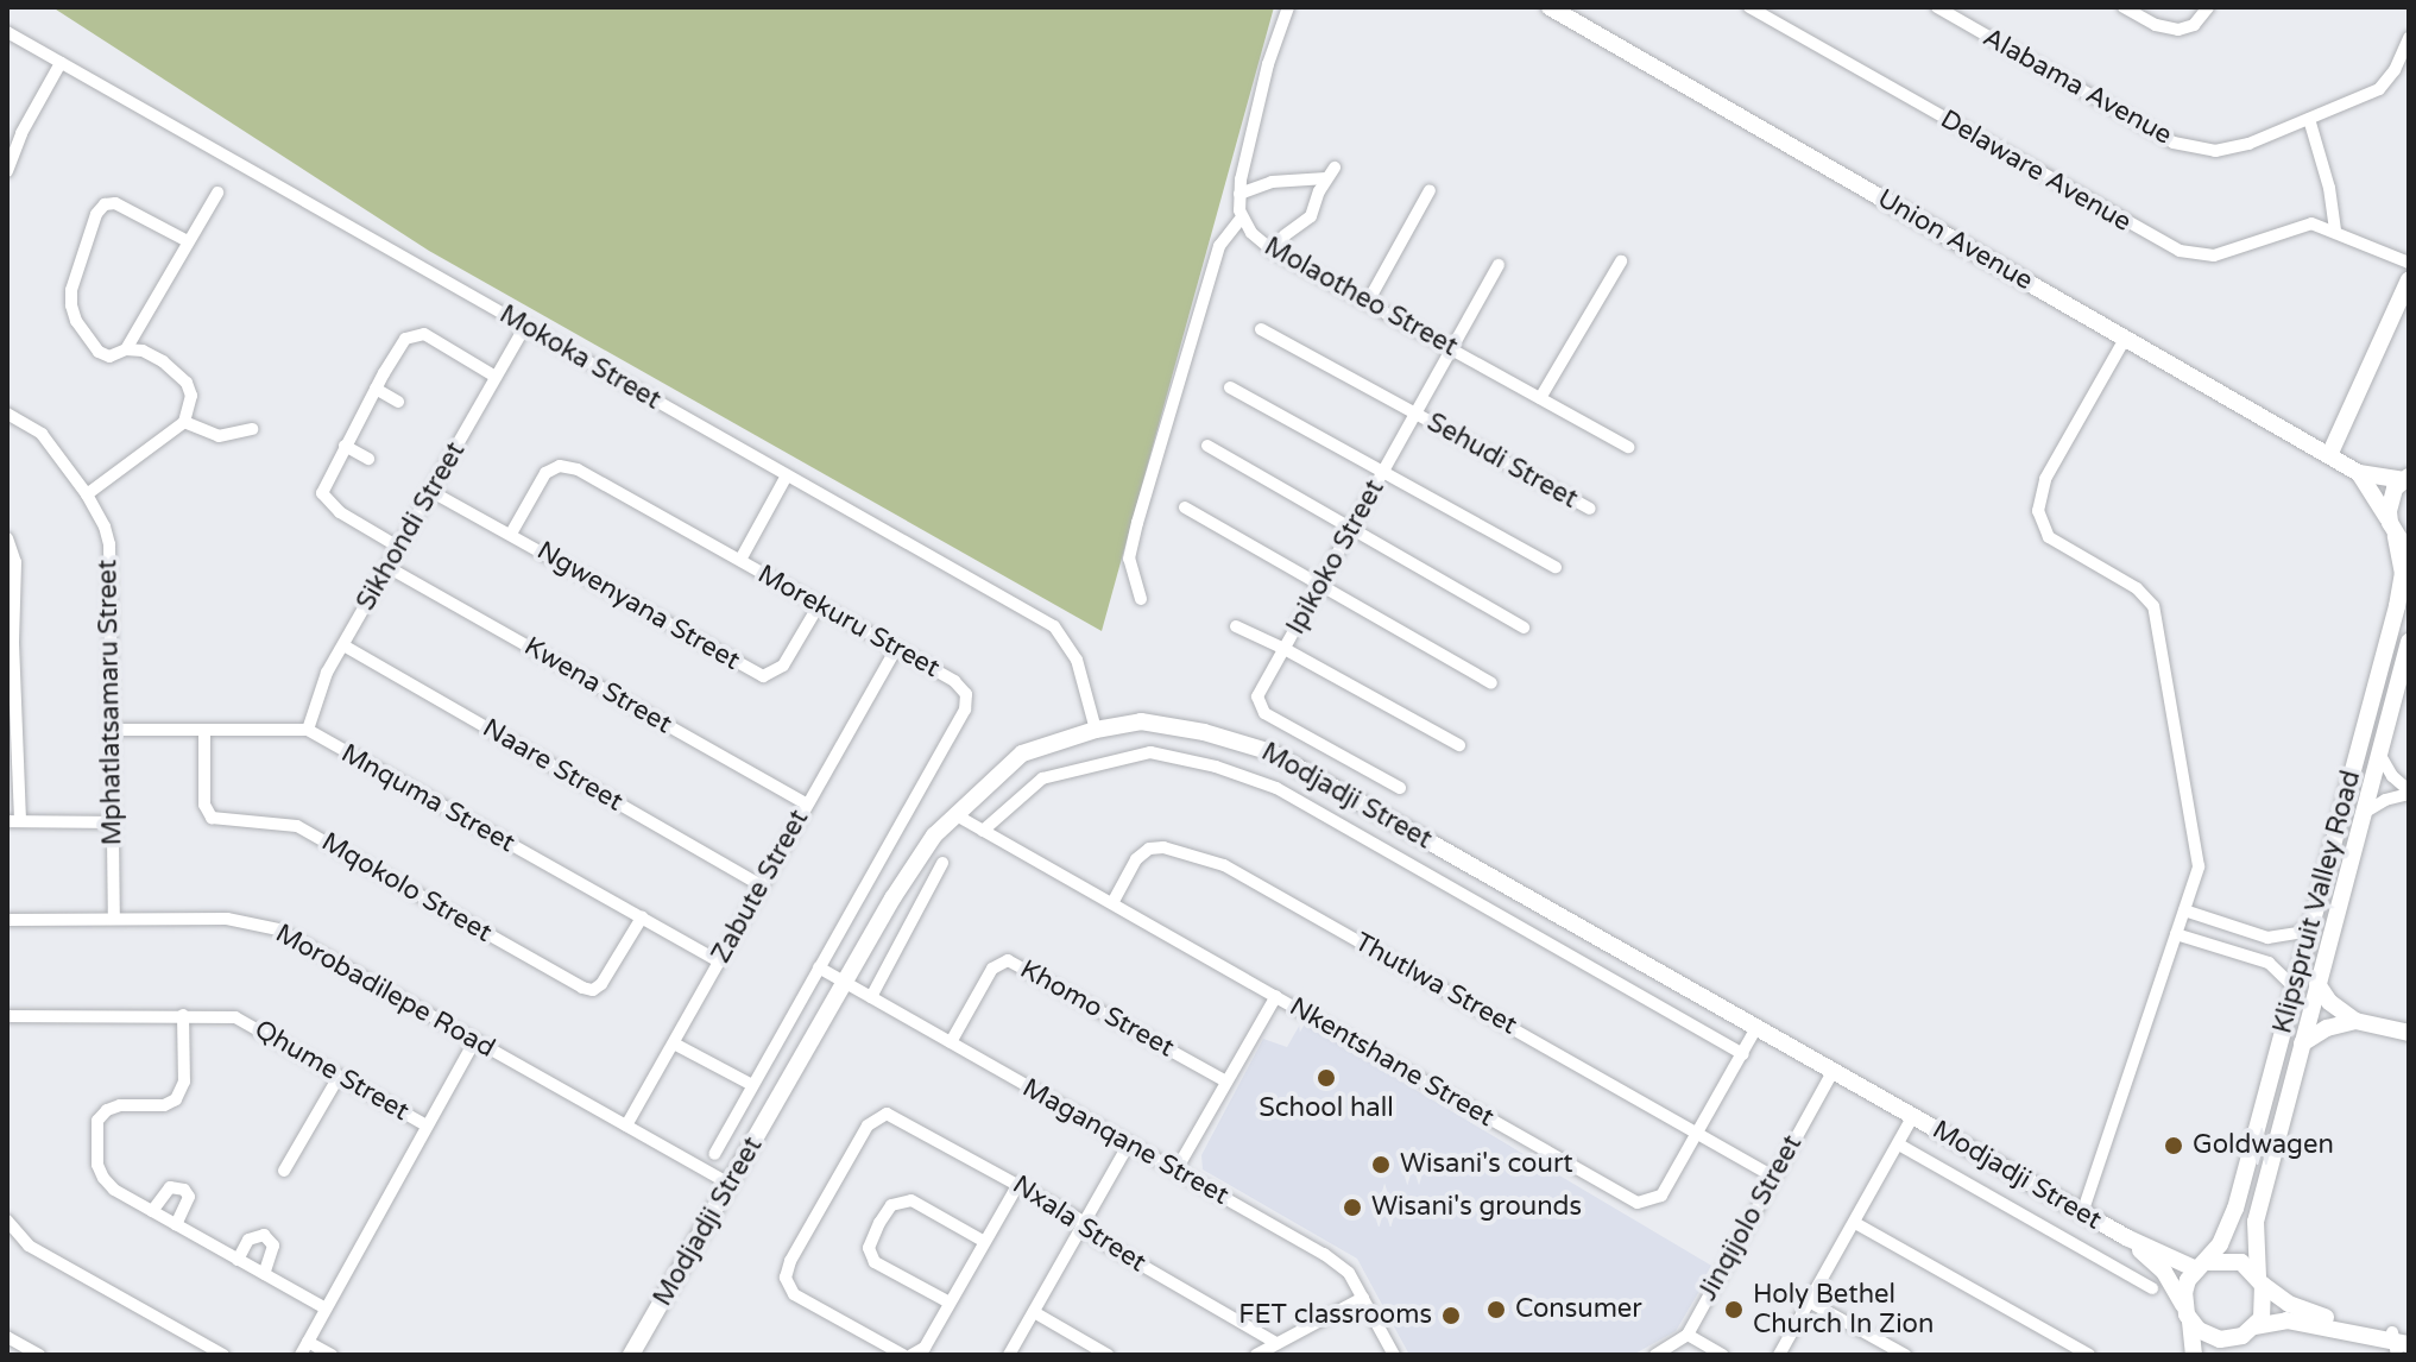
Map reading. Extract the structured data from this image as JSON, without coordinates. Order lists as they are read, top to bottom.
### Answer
{
  "streets": {
    "street": [
      "Alabama Avenue",
      "Delaware Avenue",
      "Union Avenue",
      "Molaotheo Street",
      "Mokoka Street",
      "Sehudi Street",
      "Sikhondi Street",
      "Ipikoko Street",
      "Ngwenyana Street",
      "Morekuru Street",
      "Kwena Street",
      "Mphatlatsamaru Street",
      "Naare Street",
      "Modjadji Street",
      "Mnquma Street",
      "Zabute Street",
      "Mqokolo Street",
      "Klipspruit Valley Road",
      "Thutlwa Street",
      "Morobadilepe Road",
      "Khomo Street",
      "Nkentshane Street",
      "Qhume Street",
      "Maganqane Street",
      "Jinqijolo Street",
      "Nxala Street"
    ]
  },
  "crossings": [
    ["Union Avenue", "Klipspruit Valley Road"],
    ["Molaotheo Street", "Ipikoko Street"],
    ["Mokoka Street", "Sikhondi Street"],
    ["Mokoka Street", "Modjadji Street"],
    ["Sehudi Street", "Ipikoko Street"],
    ["Sikhondi Street", "Ngwenyana Street"],
    ["Sikhondi Street", "Kwena Street"],
    ["Sikhondi Street", "Naare Street"],
    ["Sikhondi Street", "Mnquma Street"],
    ["Ngwenyana Street", "Morekuru Street"],
    ["Morekuru Street", "Zabute Street"],
    ["Morekuru Street", "Maganqane Street"],
    ["Kwena Street", "Zabute Street"],
    ["Mphatlatsamaru Street", "Morobadilepe Road"],
    ["Naare Street", "Zabute Street"],
    ["Modjadji Street", "Klipspruit Valley Road"],
    ["Modjadji Street", "Morobadilepe Road"],
    ["Modjadji Street", "Nkentshane Street"],
    ["Modjadji Street", "Maganqane Street"],
    ["Modjadji Street", "Jinqijolo Street"],
    ["Mnquma Street", "Zabute Street"],
    ["Mnquma Street", "Mqokolo Street"],
    ["Zabute Street", "Morobadilepe Road"],
    ["Thutlwa Street", "Nkentshane Street"],
    ["Thutlwa Street", "Jinqijolo Street"],
    ["Khomo Street", "Maganqane Street"]
  ],
  "places": [
    "School hall",
    "Goldwagen",
    "Wisani's court",
    "Wisani's grounds",
    "Consumer",
    "Holy Bethel Church In Zion",
    "FET classrooms"
  ]
}
